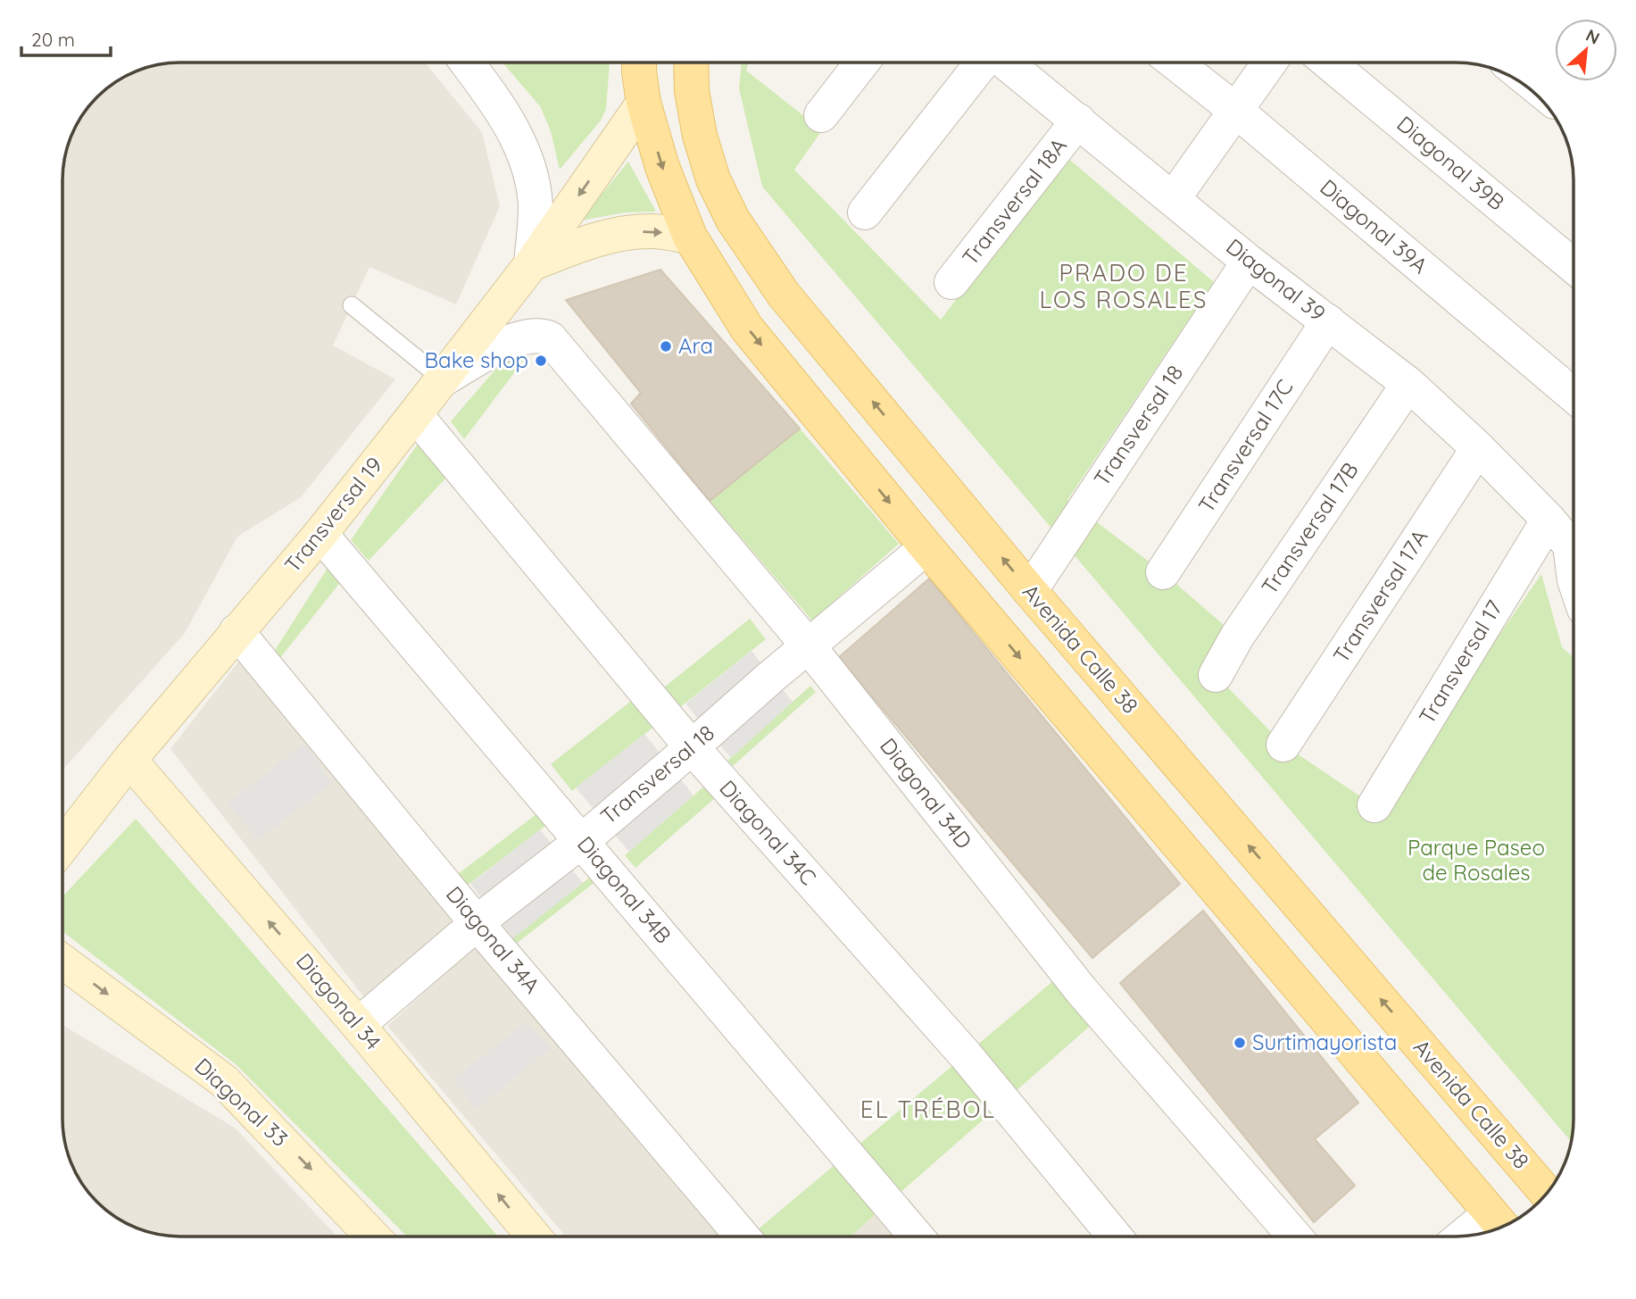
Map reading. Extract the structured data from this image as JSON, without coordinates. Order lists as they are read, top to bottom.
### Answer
{
  "streets": {
    "main road": [
      "Transversal 19",
      "Avenida Calle 38",
      "Diagonal 34",
      "Diagonal 33"
    ],
    "street": [
      "Diagonal 39B",
      "Transversal 18A",
      "Diagonal 39A",
      "Diagonal 39",
      "Transversal 18",
      "Transversal 17C",
      "Transversal 17B",
      "Transversal 17A",
      "Transversal 17",
      "Diagonal 34D",
      "Diagonal 34C",
      "Diagonal 34B",
      "Diagonal 34A"
    ]
  },
  "crossings": [
    ["Transversal 18A", "Diagonal 39"],
    ["Diagonal 39", "Transversal 18"],
    ["Diagonal 39", "Transversal 17C"],
    ["Diagonal 39", "Transversal 17B"],
    ["Diagonal 39", "Transversal 17A"],
    ["Diagonal 39", "Transversal 17"],
    ["Transversal 18", "Avenida Calle 38"],
    ["Transversal 18", "Diagonal 34D"],
    ["Transversal 18", "Diagonal 34C"],
    ["Transversal 18", "Diagonal 34B"],
    ["Transversal 18", "Diagonal 34A"],
    ["Transversal 18", "Diagonal 34"],
    ["Transversal 19", "Diagonal 34D"],
    ["Transversal 19", "Diagonal 34C"],
    ["Transversal 19", "Diagonal 34B"],
    ["Transversal 19", "Diagonal 34A"],
    ["Transversal 19", "Diagonal 34"]
  ],
  "one_way": ["Diagonal 34", "Diagonal 33"],
  "districts": ["PRADO DE LOS ROSALES", "EL TRÉBOL"],
  "parks": ["Parque Paseo de Rosales"],
  "places": ["Ara", "Bake shop", "Surtimayorista"],
  "scale_bar": "20 m",
  "north": "top right"
}
